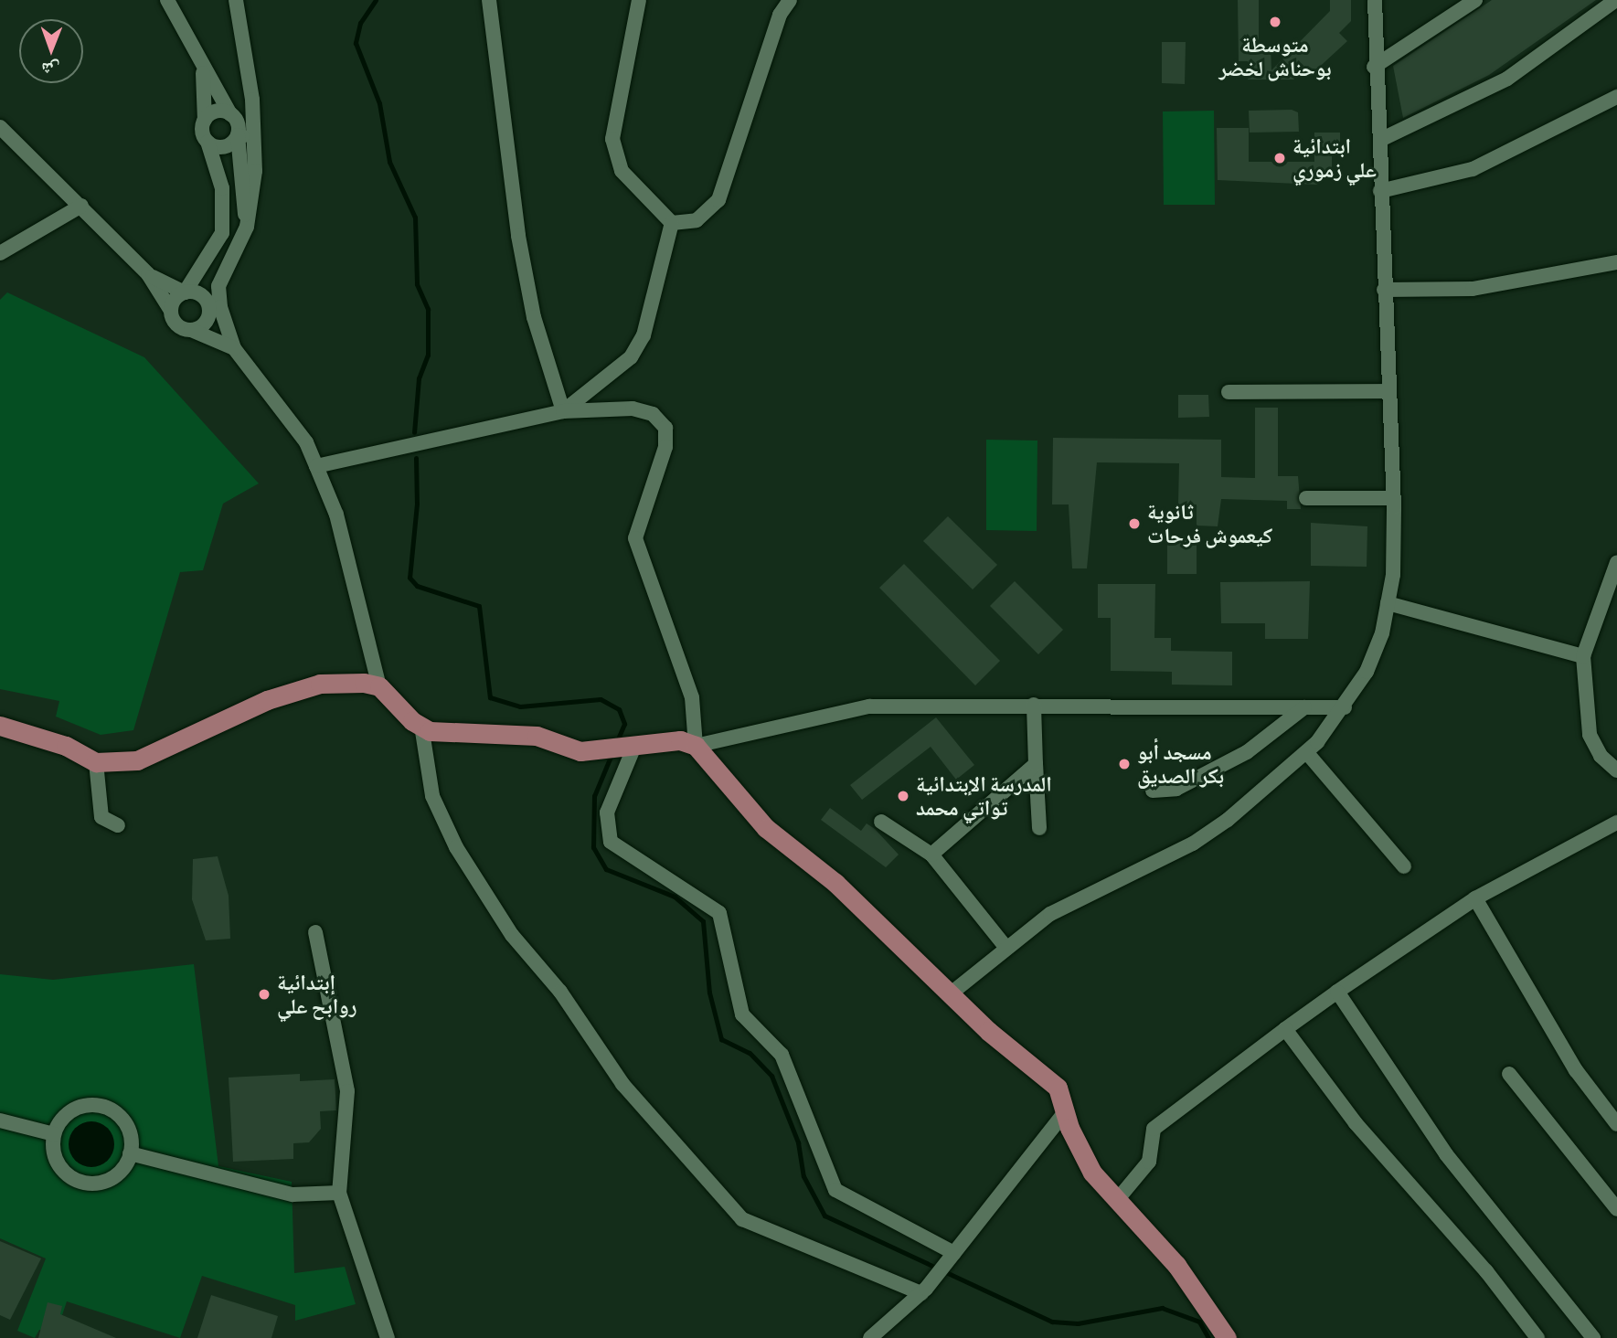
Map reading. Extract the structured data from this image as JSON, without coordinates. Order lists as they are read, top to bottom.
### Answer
{
  "places": [
    "متوسطة بوحناش لخضر",
    "ابتدائية علي زموري",
    "ثانوية كيعموش فرحات",
    "مسجد أبو بكر الصديق",
    "المدرسة الإبتدائية تواتي محمد",
    "إبتدائية روابح علي"
  ],
  "north": "bottom"
}
